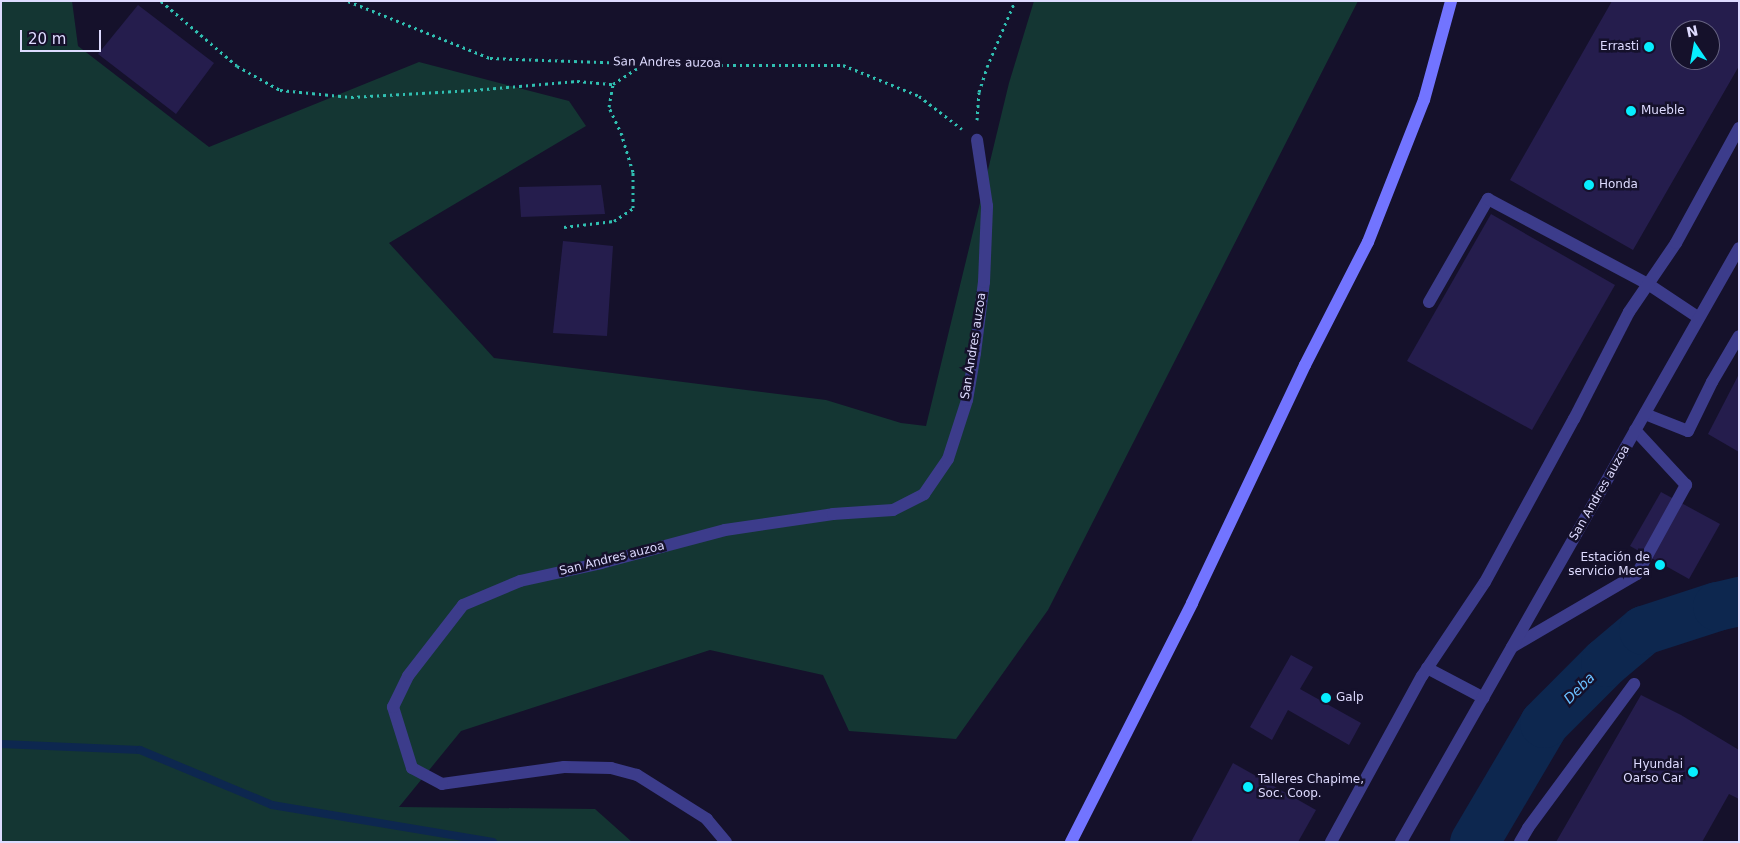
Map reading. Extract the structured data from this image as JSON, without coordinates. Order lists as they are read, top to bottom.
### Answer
{
  "streets": {
    "street": ["San Andres auzoa"]
  },
  "water": ["Deba"],
  "places": [
    "Errasti",
    "Mueble",
    "Honda",
    "Estación de servicio Meca",
    "Galp",
    "Hyundai Oarso Car",
    "Talleres Chapime, Soc. Coop."
  ],
  "scale_bar": "20 m",
  "north": "top"
}
